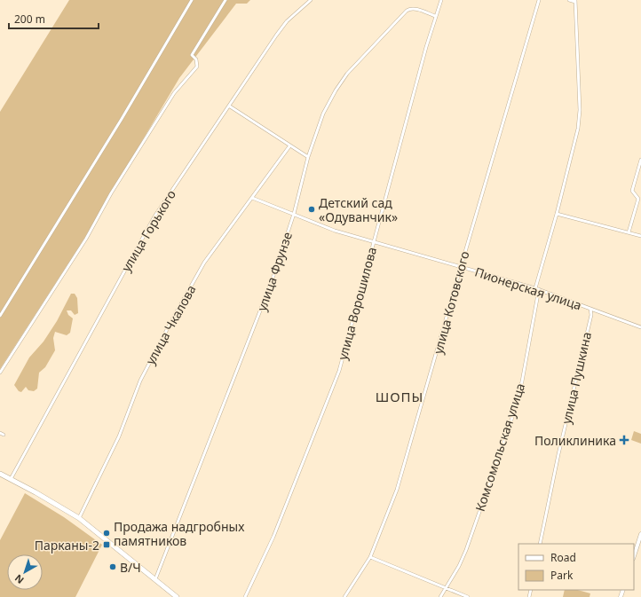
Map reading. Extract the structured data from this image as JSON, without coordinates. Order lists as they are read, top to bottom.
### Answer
{
  "streets": {
    "street": [
      "улица Горького",
      "улица Фрунзе",
      "Пионерская улица",
      "улица Котовского",
      "улица Ворошилова",
      "улица Чкалова",
      "улица Пушкина",
      "Комсомольская улица"
    ]
  },
  "crossings": [
    ["улица Фрунзе", "Пионерская улица"],
    ["улица Фрунзе", "улица Ворошилова"],
    ["Пионерская улица", "улица Котовского"],
    ["Пионерская улица", "улица Ворошилова"],
    ["Пионерская улица", "улица Чкалова"],
    ["Пионерская улица", "улица Пушкина"],
    ["Пионерская улица", "Комсомольская улица"]
  ],
  "districts": ["ШОПЫ"],
  "places": {
    "other": ["Детский сад «Одуванчик»", "Продажа надгробных памятников", "В/Ч"],
    "health": ["Поликлиника"],
    "transit": ["Парканы-2"]
  },
  "legend": ["Road", "Park"],
  "scale_bar": "200 m",
  "north": "bottom left"
}
